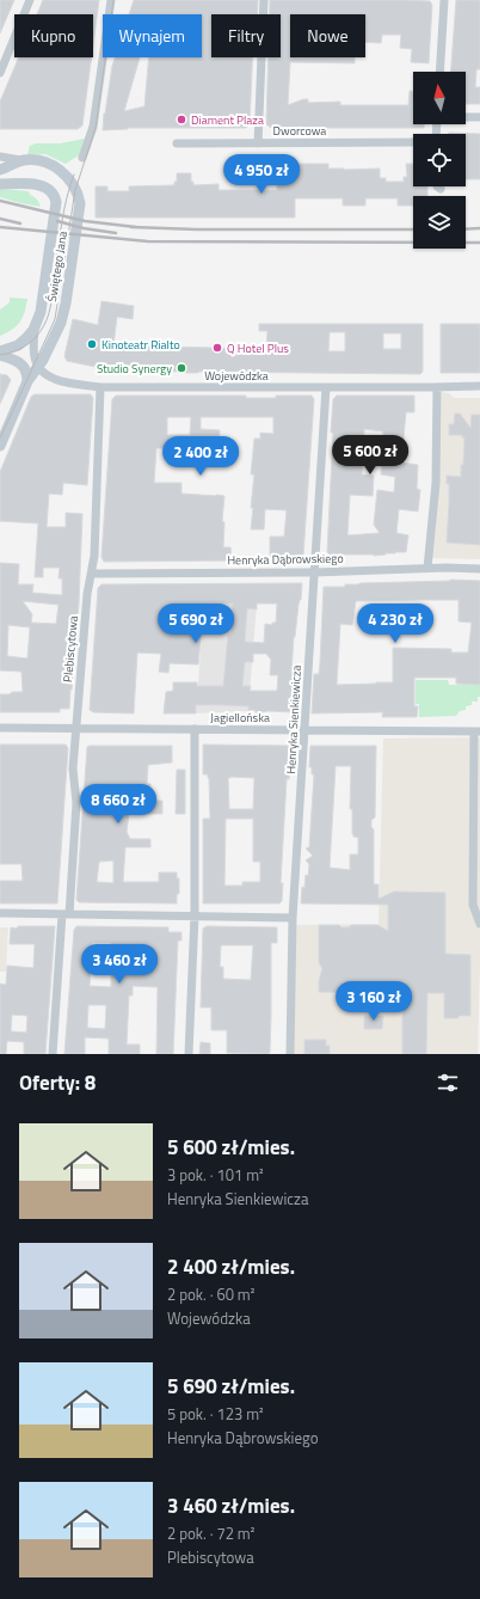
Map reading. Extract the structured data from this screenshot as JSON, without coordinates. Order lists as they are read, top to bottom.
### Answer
{
  "streets": {
    "street": [
      "Dworcowa",
      "Świętego Jana",
      "Wojewódzka",
      "Henryka Dąbrowskiego",
      "Plebiscytowa",
      "Jagiellońska",
      "Henryka Sienkiewicza"
    ]
  },
  "crossings": [
    ["Świętego Jana", "Wojewódzka"],
    ["Wojewódzka", "Plebiscytowa"],
    ["Wojewódzka", "Henryka Sienkiewicza"],
    ["Henryka Dąbrowskiego", "Plebiscytowa"],
    ["Henryka Dąbrowskiego", "Henryka Sienkiewicza"],
    ["Plebiscytowa", "Jagiellońska"],
    ["Jagiellońska", "Henryka Sienkiewicza"]
  ],
  "places": [
    "Diament Plaza",
    "Kinoteatr Rialto",
    "Q Hotel Plus",
    "Studio Synergy"
  ],
  "north": "top",
  "page": {
    "chip": [
      "Kupno",
      "Wynajem",
      "Filtry",
      "Nowe"
    ],
    "price": [
      "4 950 zł",
      "5 600 zł",
      "2 400 zł",
      "5 690 zł",
      "4 230 zł",
      "8 660 zł",
      "3 460 zł",
      "3 160 zł"
    ],
    "heading": "Oferty: 8",
    "list": [
      {
        "name": "5 600 zł/mies.",
        "note": "3 pok. · 101 m² · Henryka Sienkiewicza"
      },
      {
        "name": "2 400 zł/mies.",
        "note": "2 pok. · 60 m² · Wojewódzka"
      },
      {
        "name": "5 690 zł/mies.",
        "note": "5 pok. · 123 m² · Henryka Dąbrowskiego"
      },
      {
        "name": "3 460 zł/mies.",
        "note": "2 pok. · 72 m² · Plebiscytowa"
      }
    ]
  }
}
